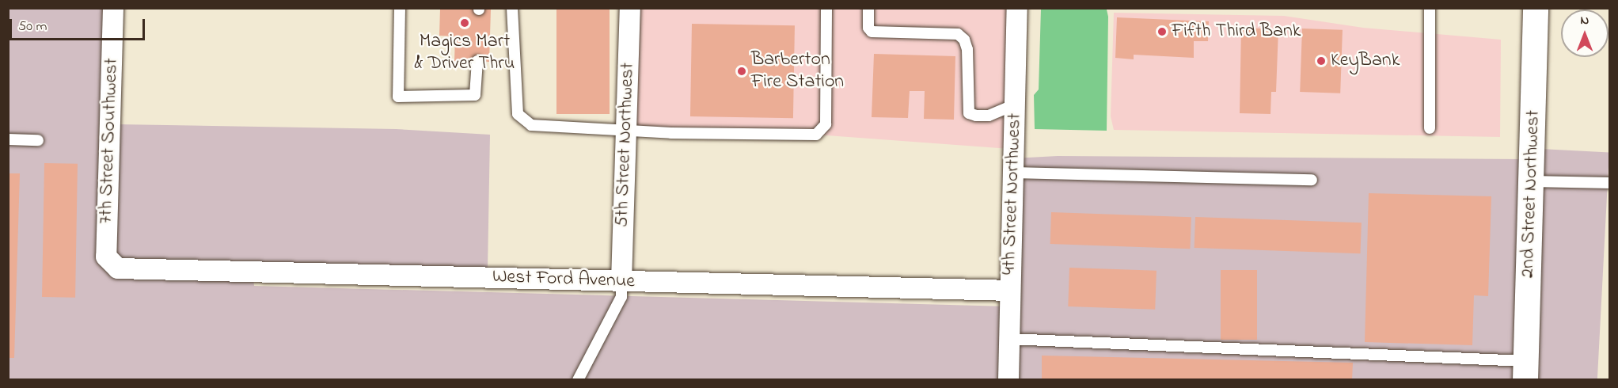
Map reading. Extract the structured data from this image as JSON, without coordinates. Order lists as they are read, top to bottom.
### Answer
{
  "streets": {
    "street": [
      "7th Street Southwest",
      "5th Street Northwest",
      "4th Street Northwest",
      "2nd Street Northwest",
      "West Ford Avenue"
    ]
  },
  "crossings": [
    ["7th Street Southwest", "West Ford Avenue"],
    ["5th Street Northwest", "West Ford Avenue"],
    ["4th Street Northwest", "West Ford Avenue"]
  ],
  "places": [
    "Magics Mart & Driver Thru",
    "Fifth Third Bank",
    "KeyBank",
    "Barberton Fire Station"
  ],
  "scale_bar": "50 m",
  "north": "top"
}
